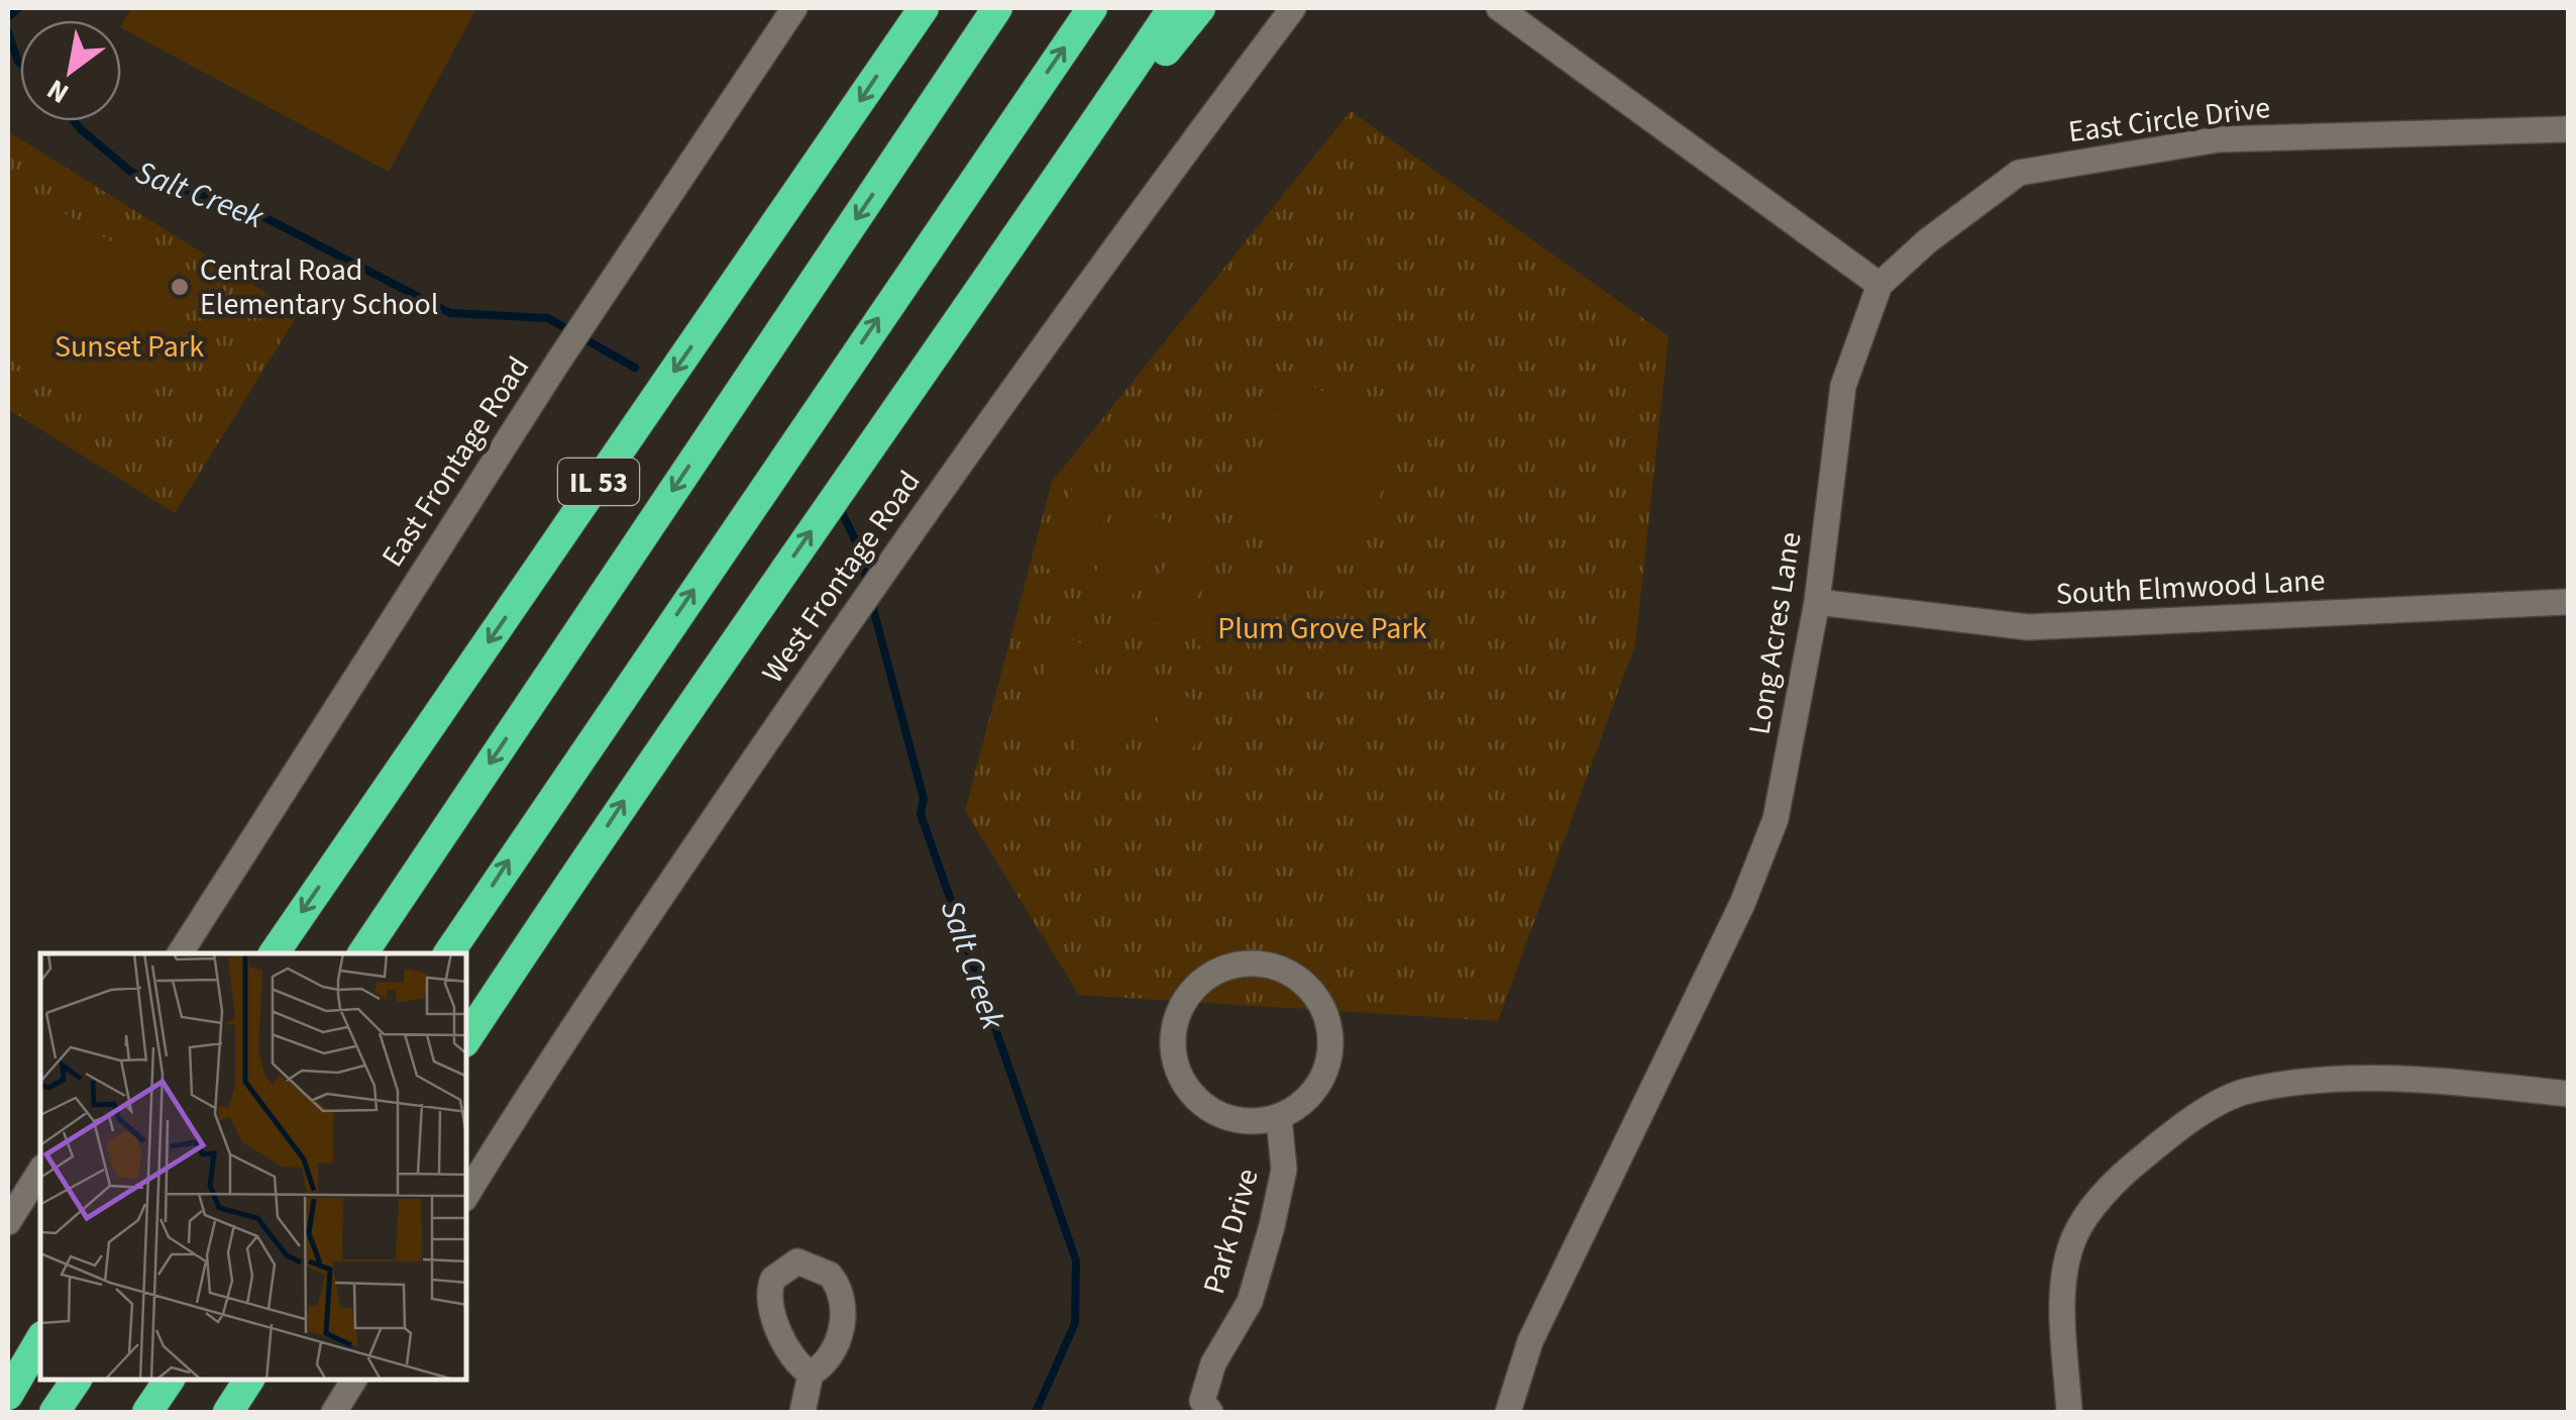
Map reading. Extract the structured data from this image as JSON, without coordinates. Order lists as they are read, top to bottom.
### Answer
{
  "streets": {
    "highway": ["IL 53"],
    "street": [
      "East Circle Drive",
      "East Frontage Road",
      "West Frontage Road",
      "South Elmwood Lane",
      "Long Acres Lane",
      "Park Drive"
    ]
  },
  "crossings": [
    ["East Circle Drive", "Long Acres Lane"],
    ["South Elmwood Lane", "Long Acres Lane"]
  ],
  "water": ["Salt Creek"],
  "parks": ["Sunset Park", "Plum Grove Park"],
  "places": ["Central Road Elementary School"],
  "north": "bottom left"
}
